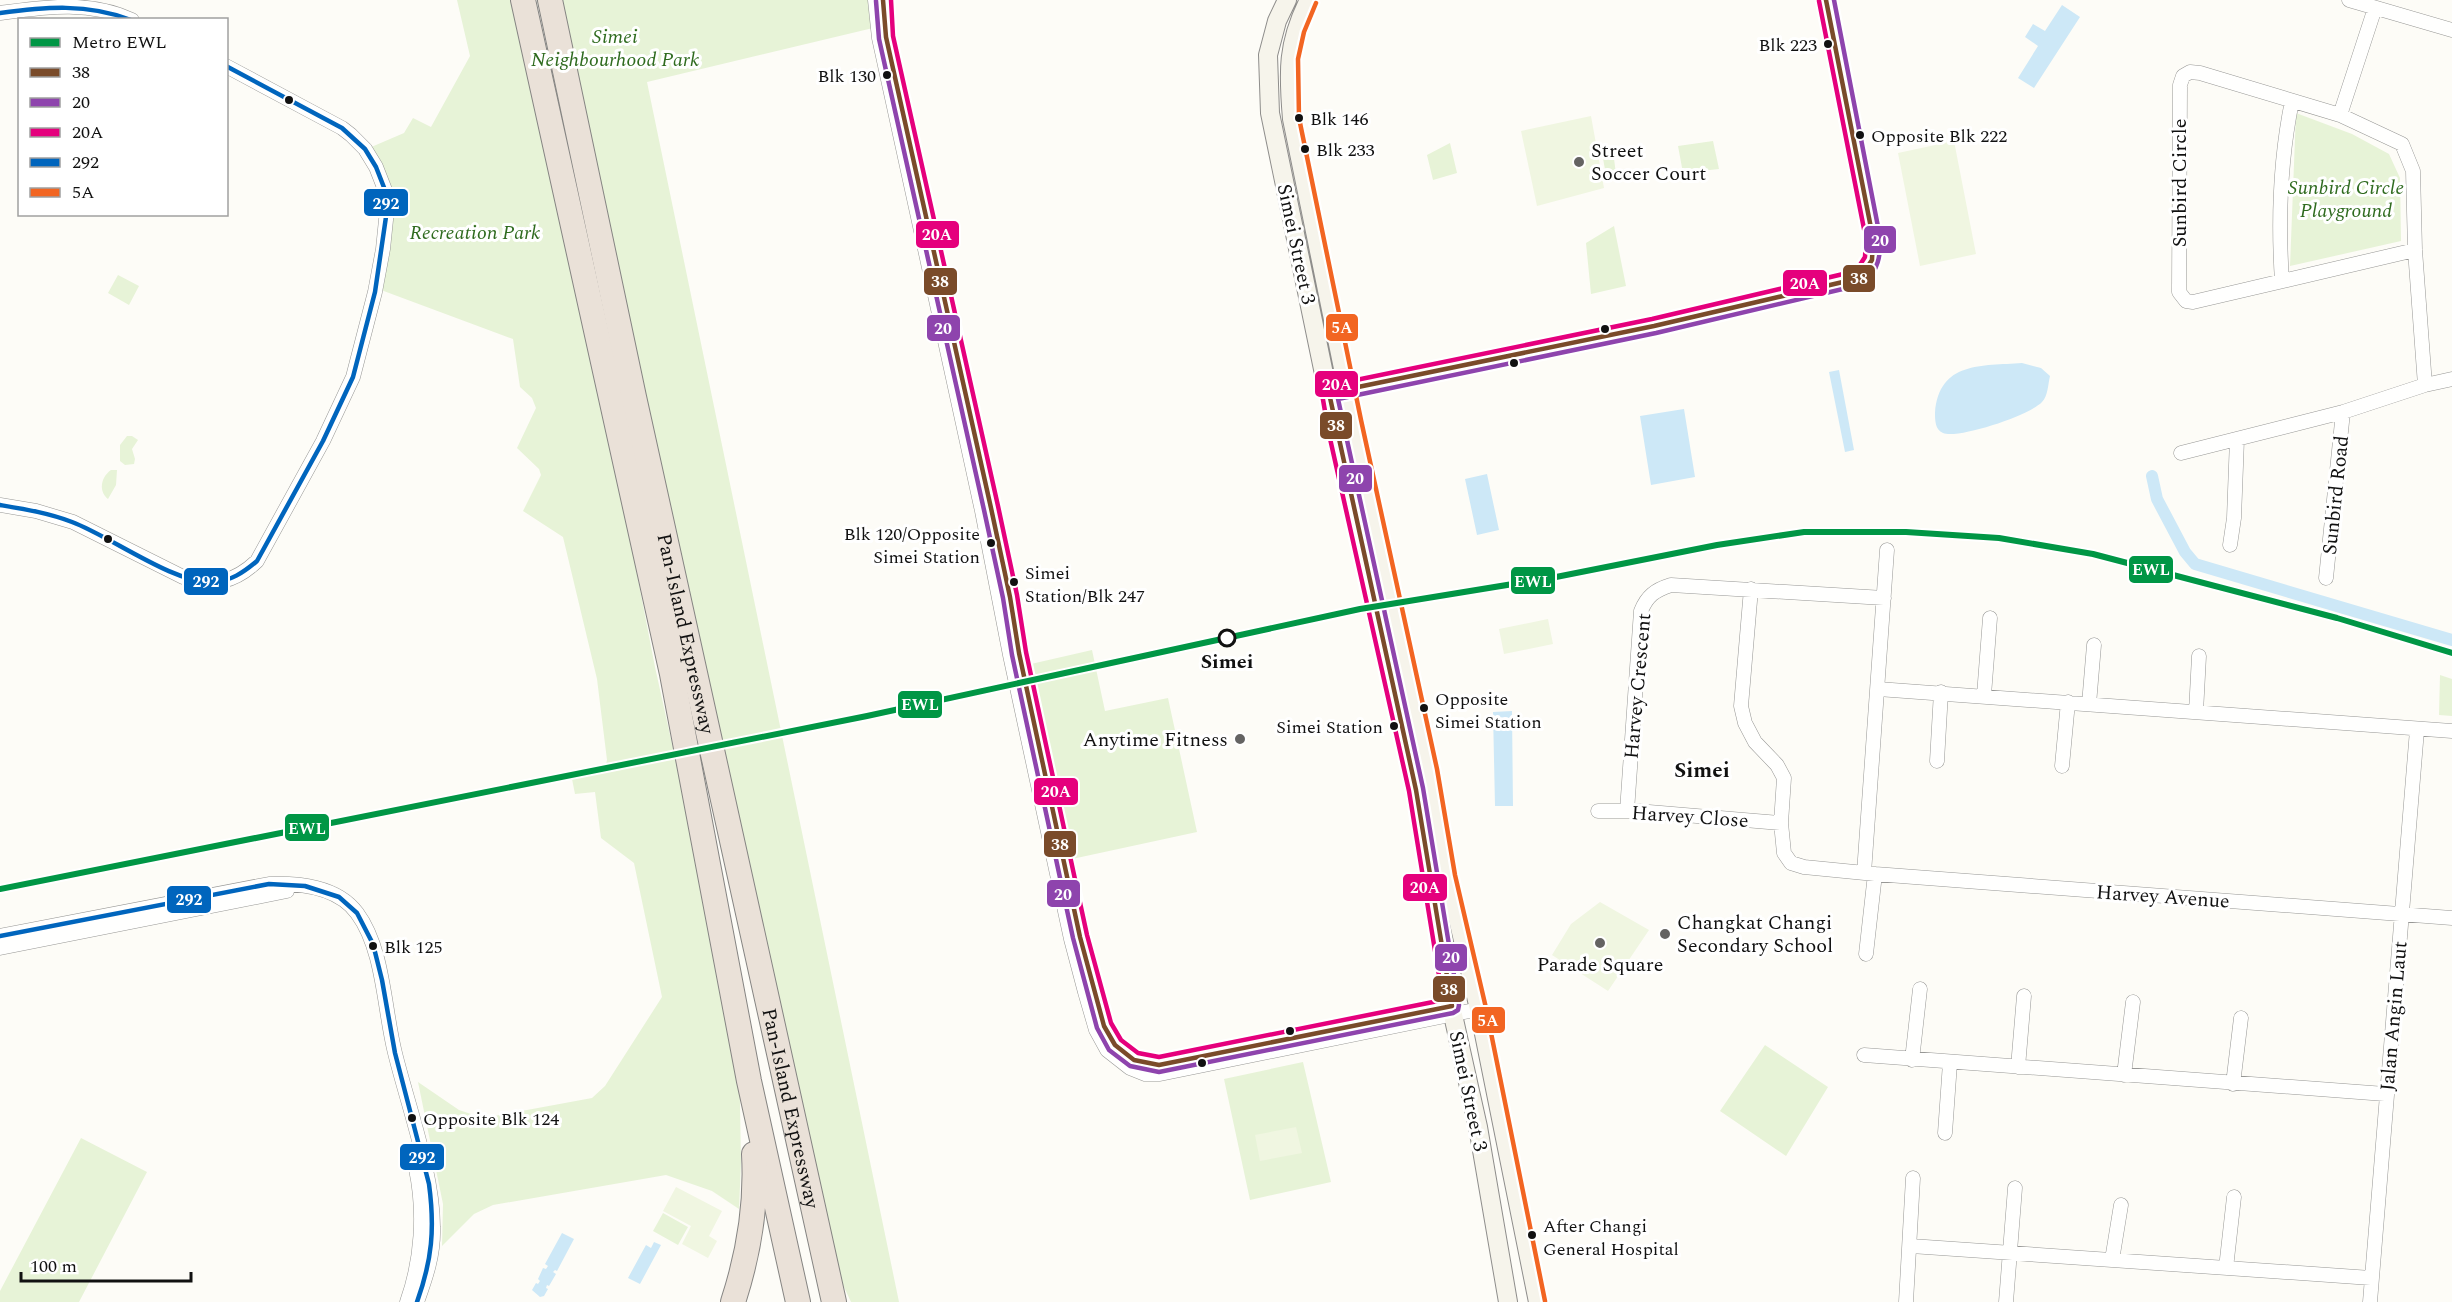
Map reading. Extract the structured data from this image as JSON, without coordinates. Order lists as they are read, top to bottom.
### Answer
{
  "streets": {
    "highway": ["Pan-Island Expressway"],
    "main road": ["Simei Street 3"],
    "street": [
      "Sunbird Circle",
      "Sunbird Road",
      "Harvey Crescent",
      "Harvey Close",
      "Harvey Avenue",
      "Jalan Angin Laut"
    ]
  },
  "crossings": [
    ["Sunbird Circle", "Sunbird Road"],
    ["Harvey Crescent", "Harvey Close"],
    ["Harvey Avenue", "Jalan Angin Laut"]
  ],
  "districts": ["Simei"],
  "parks": ["Simei Neighbourhood Park", "Sunbird Circle Playground", "Recreation Park"],
  "places": [
    "Blk 223",
    "Blk 130",
    "Blk 146",
    "Opposite Blk 222",
    "Blk 233",
    "Street Soccer Court",
    "Blk 120/Opposite Simei Station",
    "Simei Station/Blk 247",
    "Simei",
    "Opposite Simei Station",
    "Simei Station",
    "Anytime Fitness",
    "Changkat Changi Secondary School",
    "Parade Square",
    "Blk 125",
    "Opposite Blk 124",
    "After Changi General Hospital"
  ],
  "lines": [
    "transit line 38",
    "transit line 20",
    "transit line 20A",
    "transit line 5A",
    "transit line 292",
    "metro line EWL"
  ],
  "legend": [
    "Metro EWL",
    "38",
    "20",
    "20A",
    "292",
    "5A"
  ],
  "scale_bar": "100 m"
}
